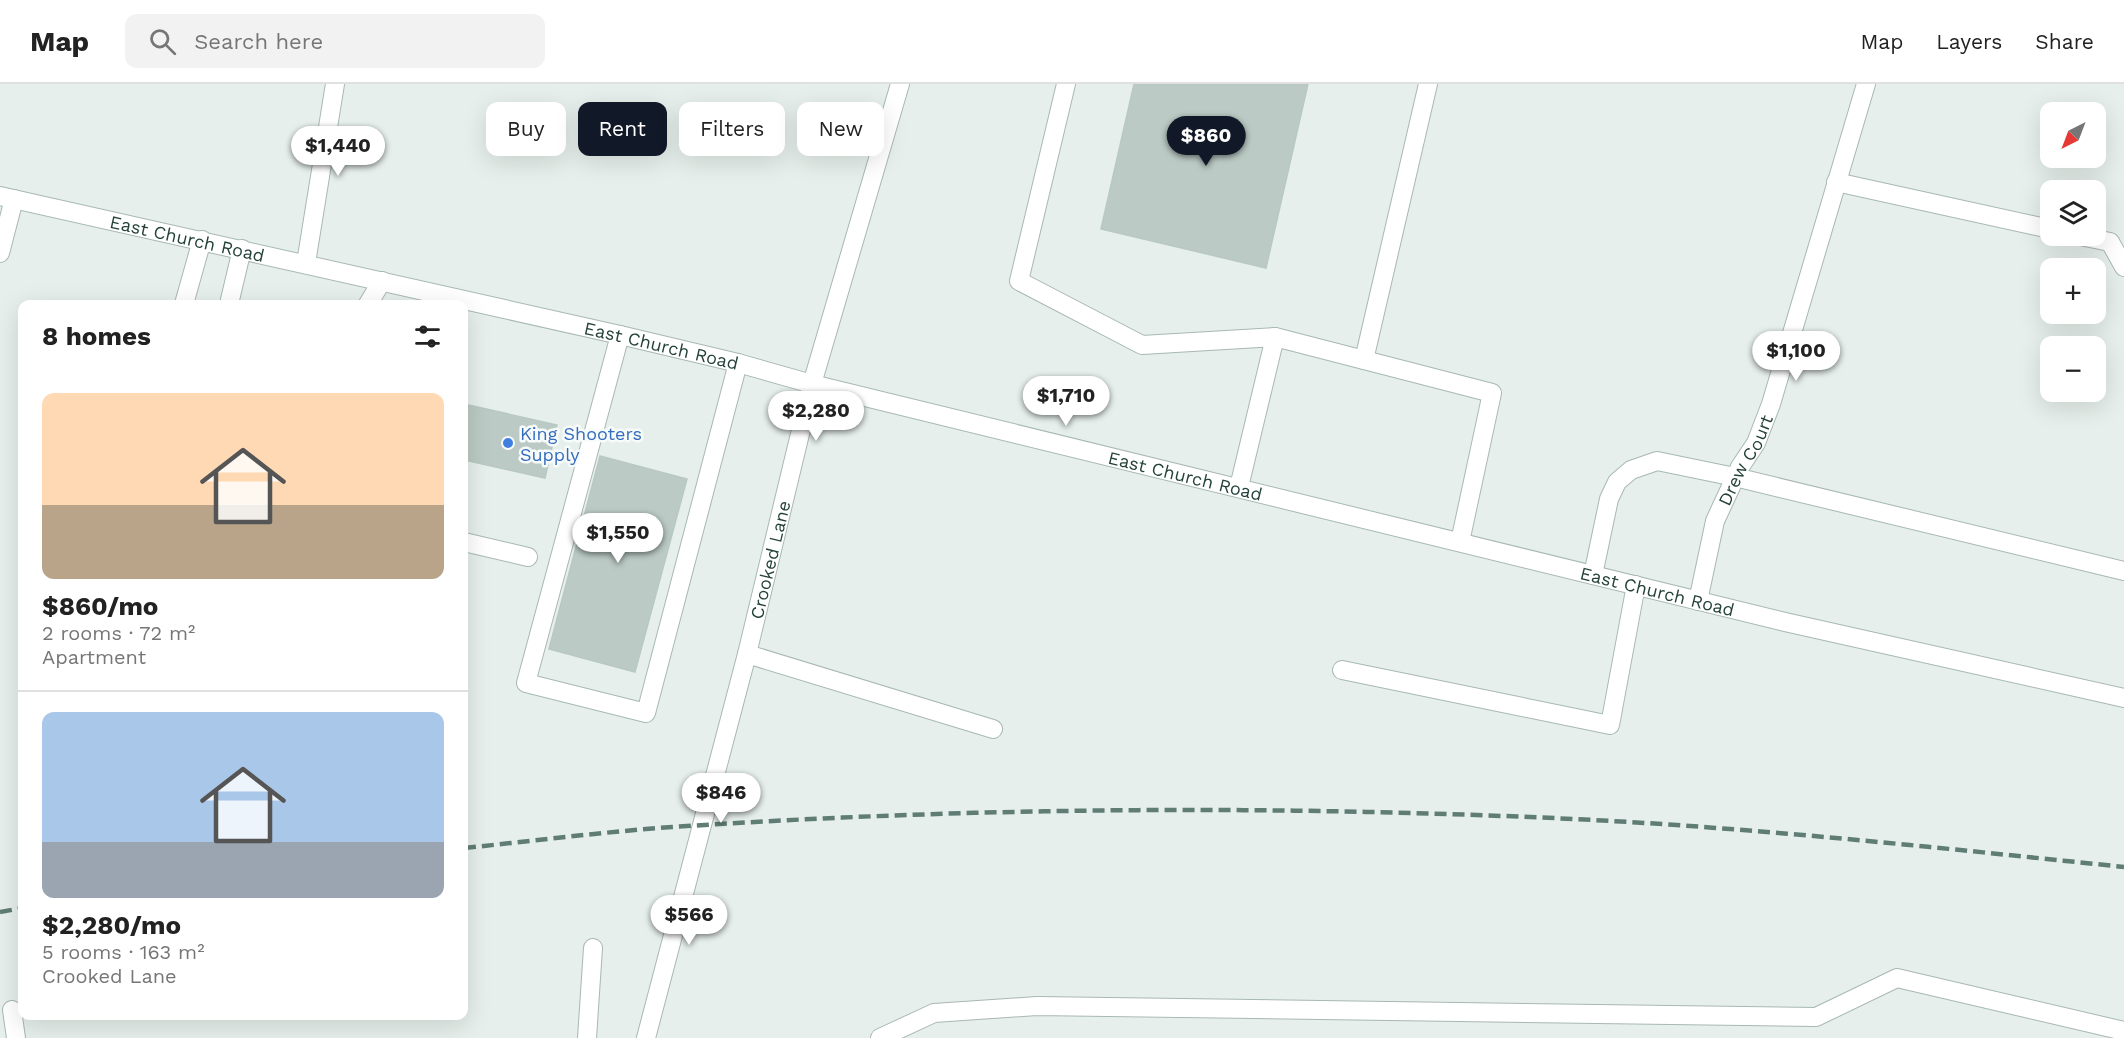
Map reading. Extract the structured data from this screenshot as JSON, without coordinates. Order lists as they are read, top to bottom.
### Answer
{
  "streets": {
    "street": ["East Church Road", "Drew Court", "Crooked Lane"]
  },
  "crossings": [
    ["East Church Road", "Drew Court"],
    ["East Church Road", "Crooked Lane"]
  ],
  "places": ["King Shooters Supply"],
  "north": "bottom left",
  "page": {
    "header": "Map",
    "search": "Search here",
    "nav": ["Map", "Layers", "Share"],
    "map_buttons": ["+", "−"],
    "chip": [
      "Buy",
      "Rent",
      "Filters",
      "New"
    ],
    "price": [
      "$860",
      "$1,440",
      "$1,100",
      "$1,710",
      "$2,280",
      "$1,550",
      "$846",
      "$566"
    ],
    "heading": "8 homes",
    "list": [
      {
        "name": "$860/mo",
        "note": "2 rooms · 72 m² · Apartment"
      },
      {
        "name": "$2,280/mo",
        "note": "5 rooms · 163 m² · Crooked Lane"
      }
    ]
  }
}
